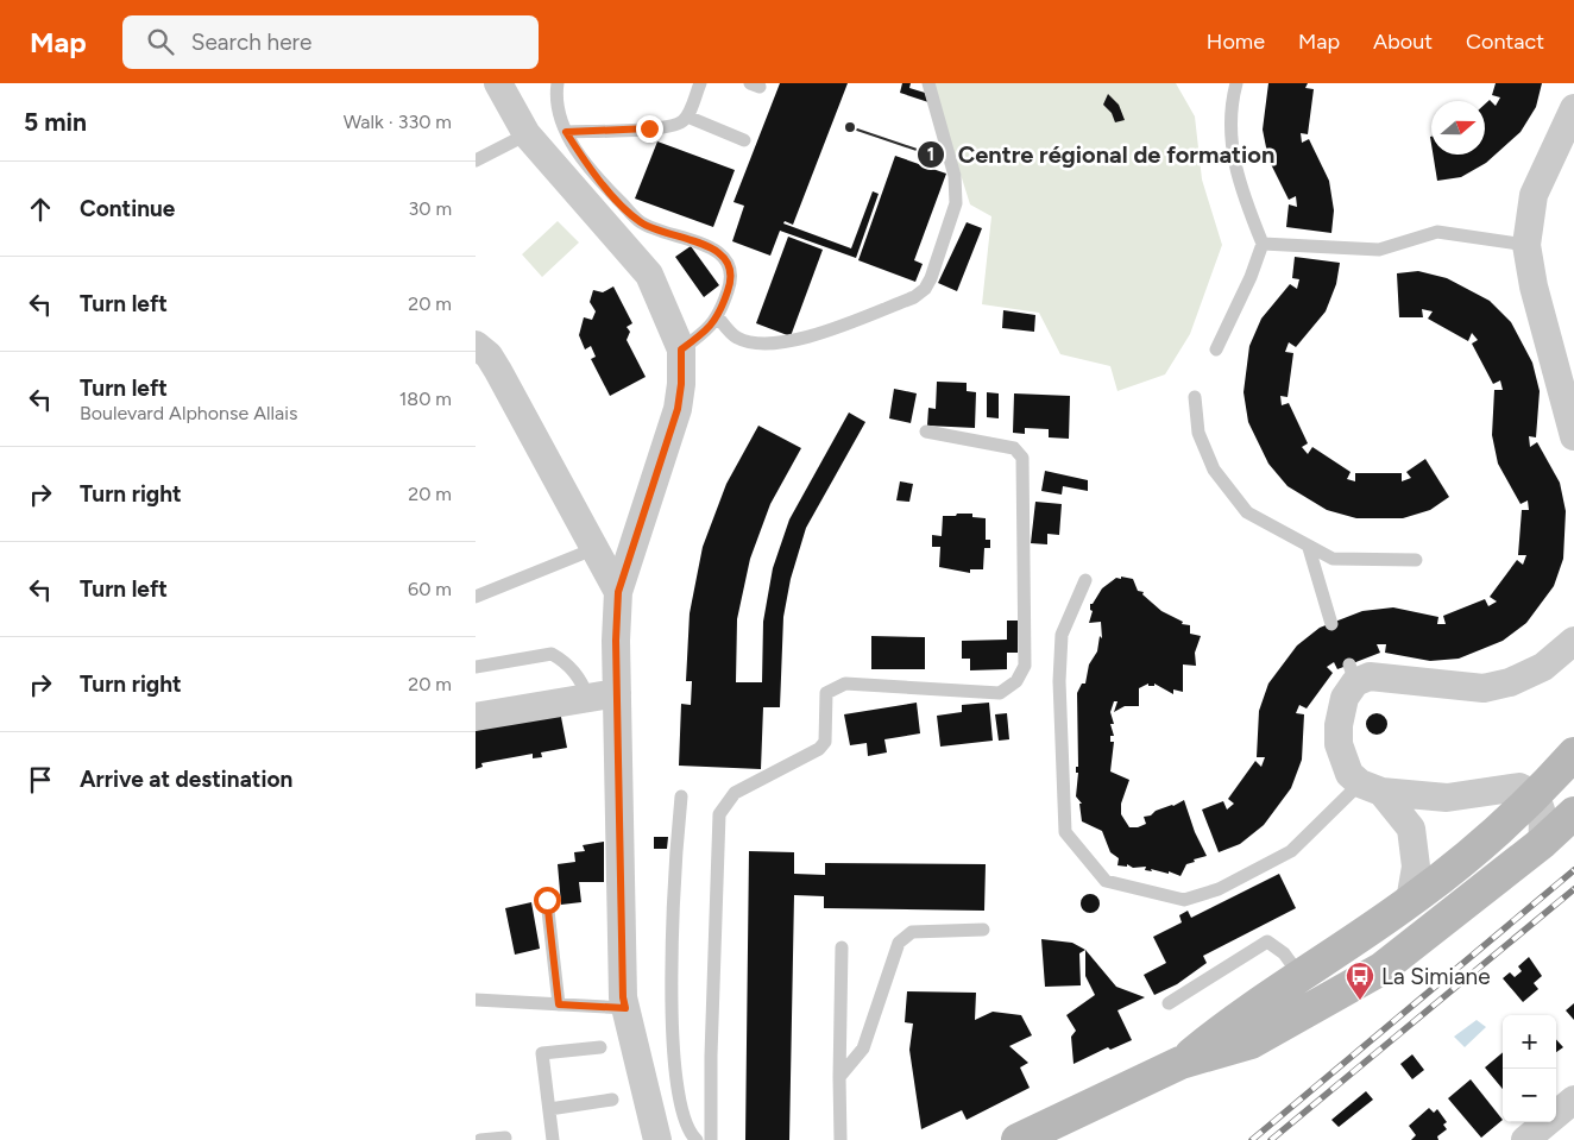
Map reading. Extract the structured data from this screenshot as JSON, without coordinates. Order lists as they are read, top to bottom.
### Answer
{
  "places": {
    "other": ["Centre régional de formation"],
    "bus stop": ["La Simiane"]
  },
  "north": "right",
  "page": {
    "header": "Map",
    "search": "Search here",
    "nav": [
      "Home",
      "Map",
      "About",
      "Contact"
    ],
    "heading": ["5 min", "Walk · 330 m"],
    "list": [
      ["Continue", "30 m"],
      ["Turn left", "20 m"],
      ["Turn left", "Boulevard Alphonse Allais", "180 m"],
      ["Turn right", "20 m"],
      ["Turn left", "60 m"],
      ["Turn right", "20 m"],
      "Arrive at destination"
    ],
    "map_buttons": ["+", "−"]
  }
}
